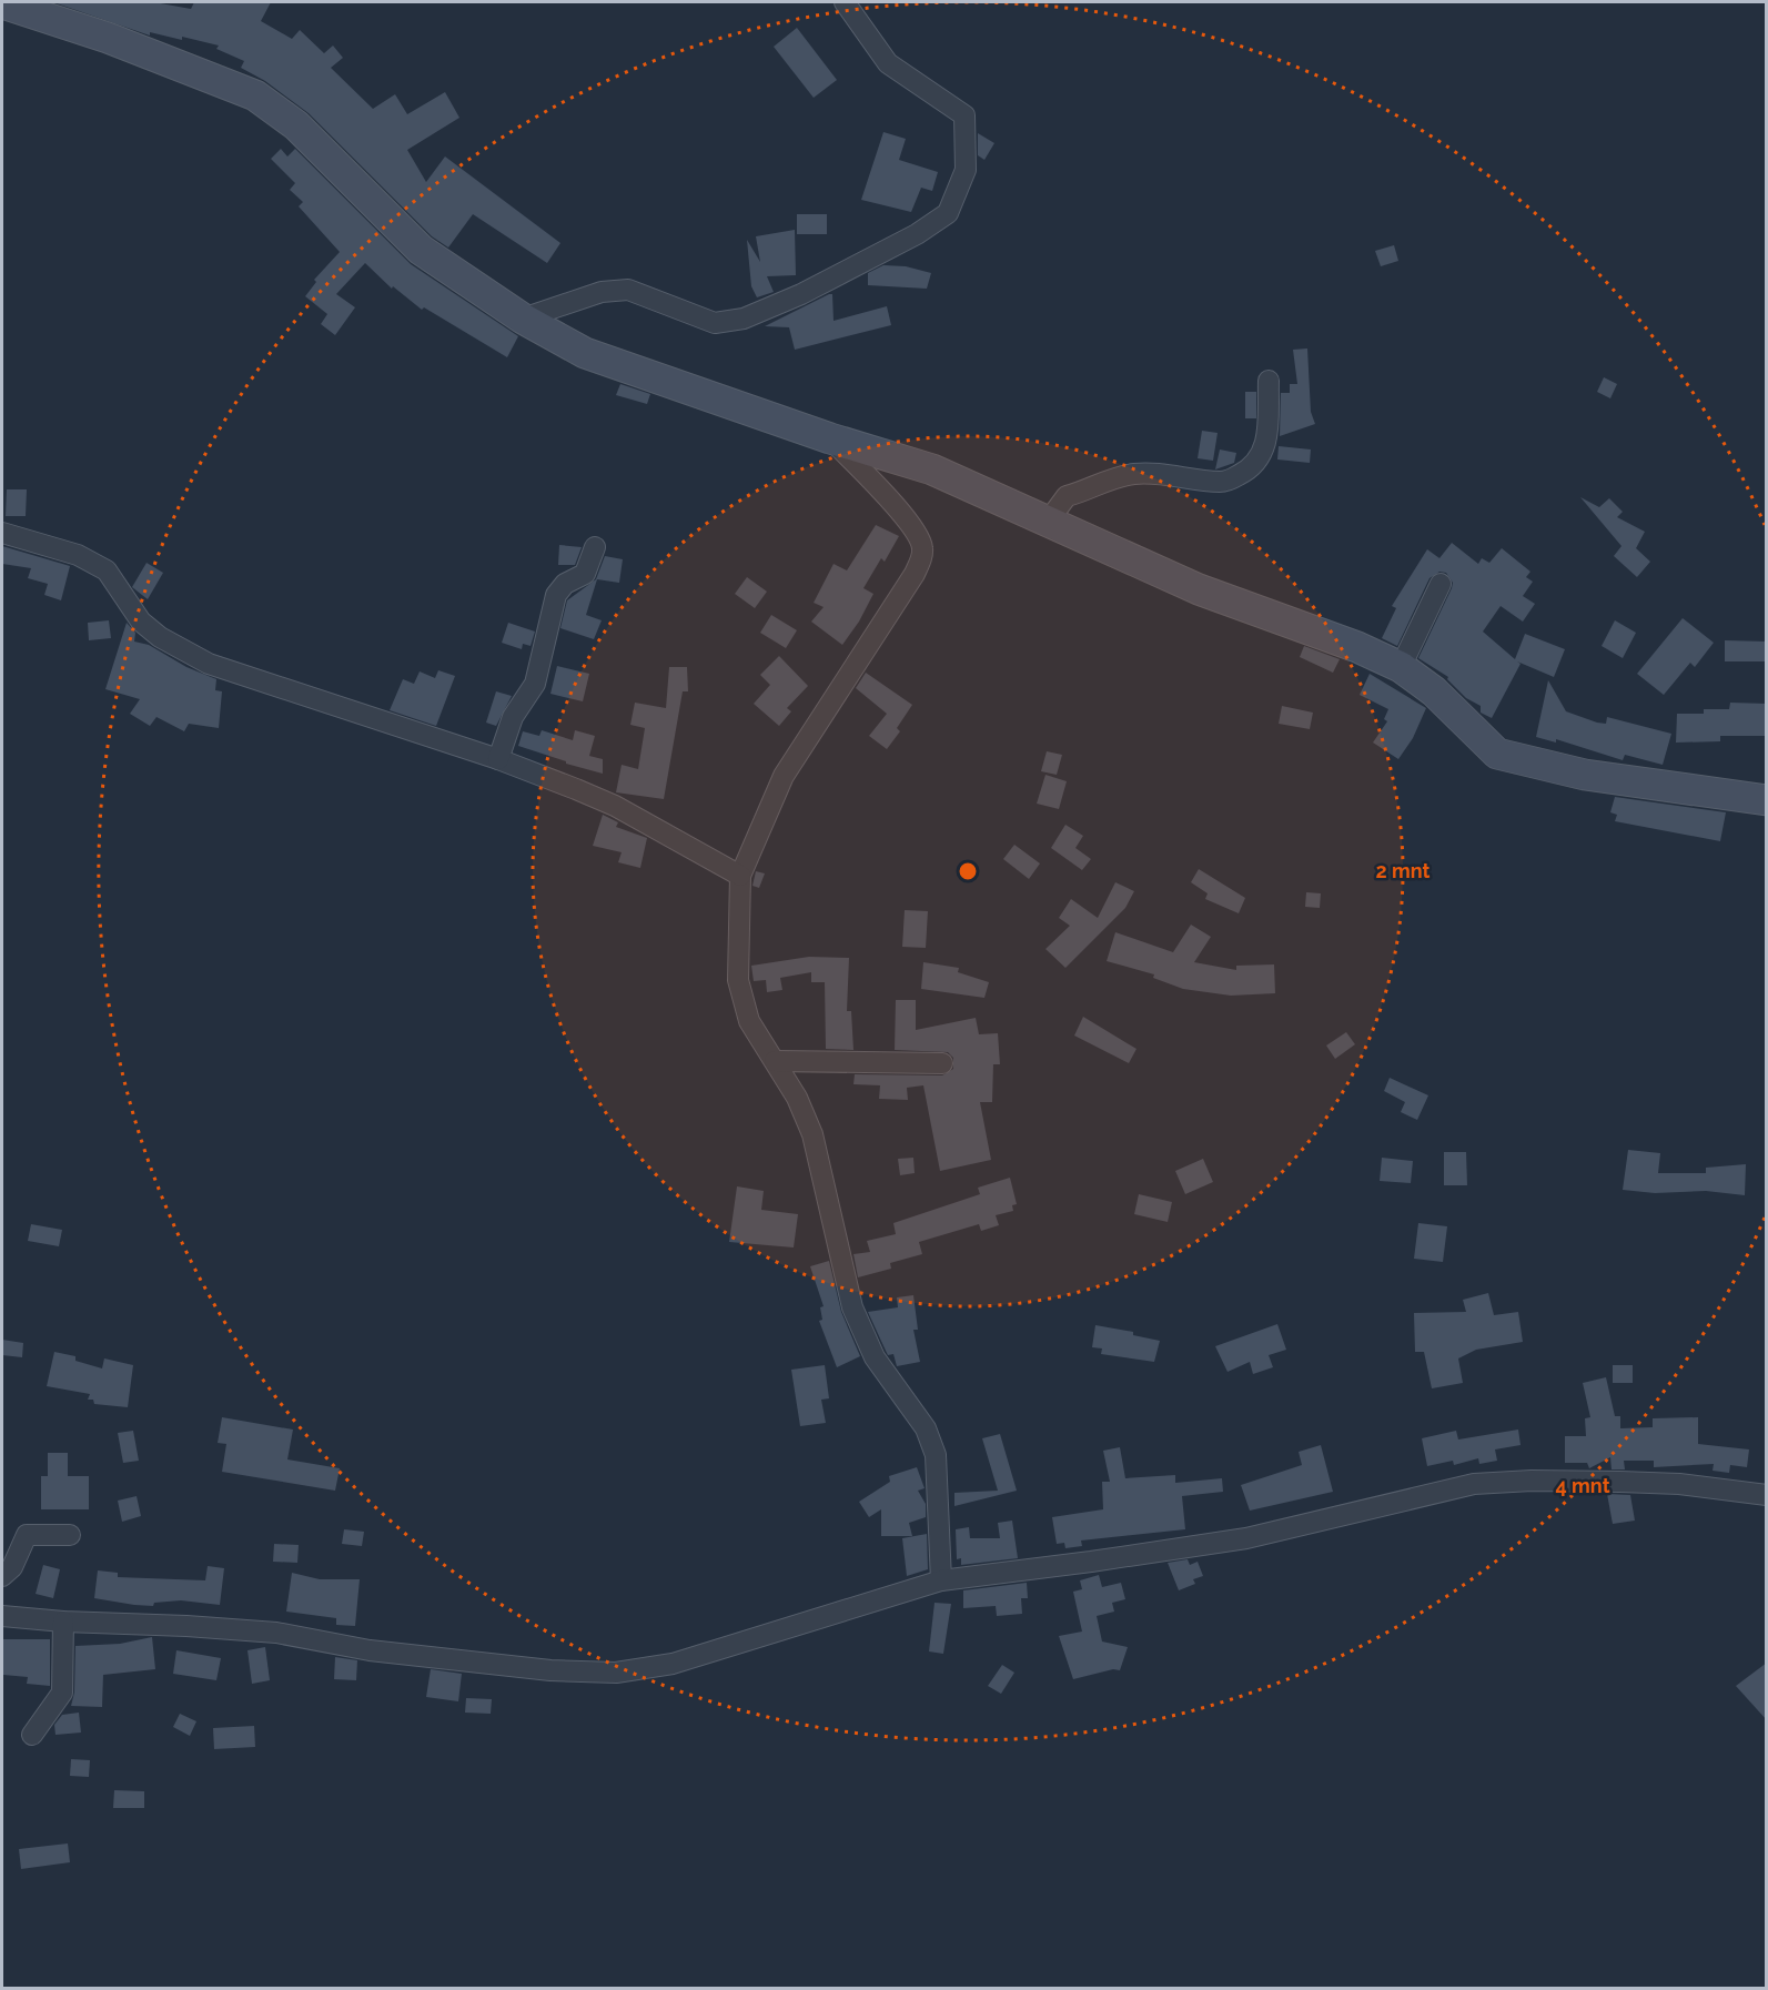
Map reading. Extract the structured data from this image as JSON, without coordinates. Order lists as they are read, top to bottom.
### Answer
{
  "rings": ["2 mnt", "4 mnt"]
}
